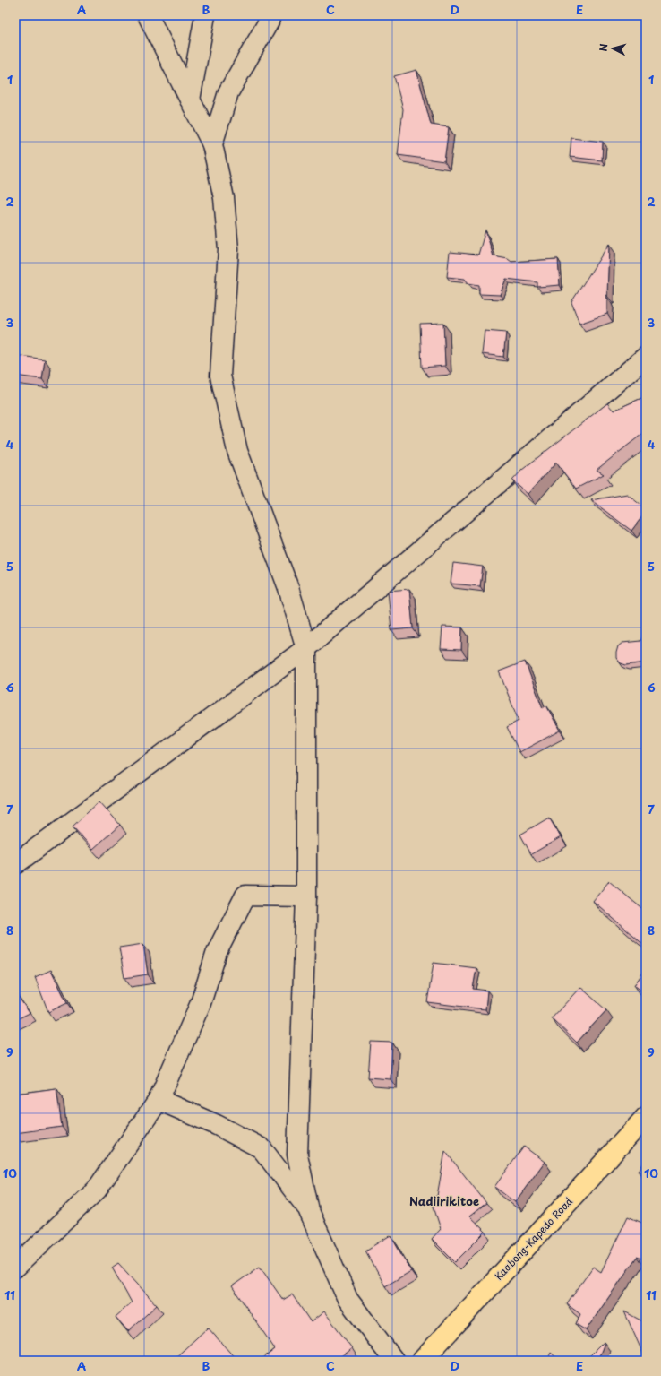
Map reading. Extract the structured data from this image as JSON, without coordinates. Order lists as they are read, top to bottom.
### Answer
{
  "streets": {
    "main road": ["Kaabong-Kapedo Road"]
  },
  "districts": ["Nadiirikitoe"],
  "north": "left",
  "grid": {
    "columns": [
      "A",
      "B",
      "C",
      "D",
      "E"
    ],
    "rows": [
      "1",
      "2",
      "3",
      "4",
      "5",
      "6",
      "7",
      "8",
      "9",
      "10",
      "11"
    ]
  }
}
